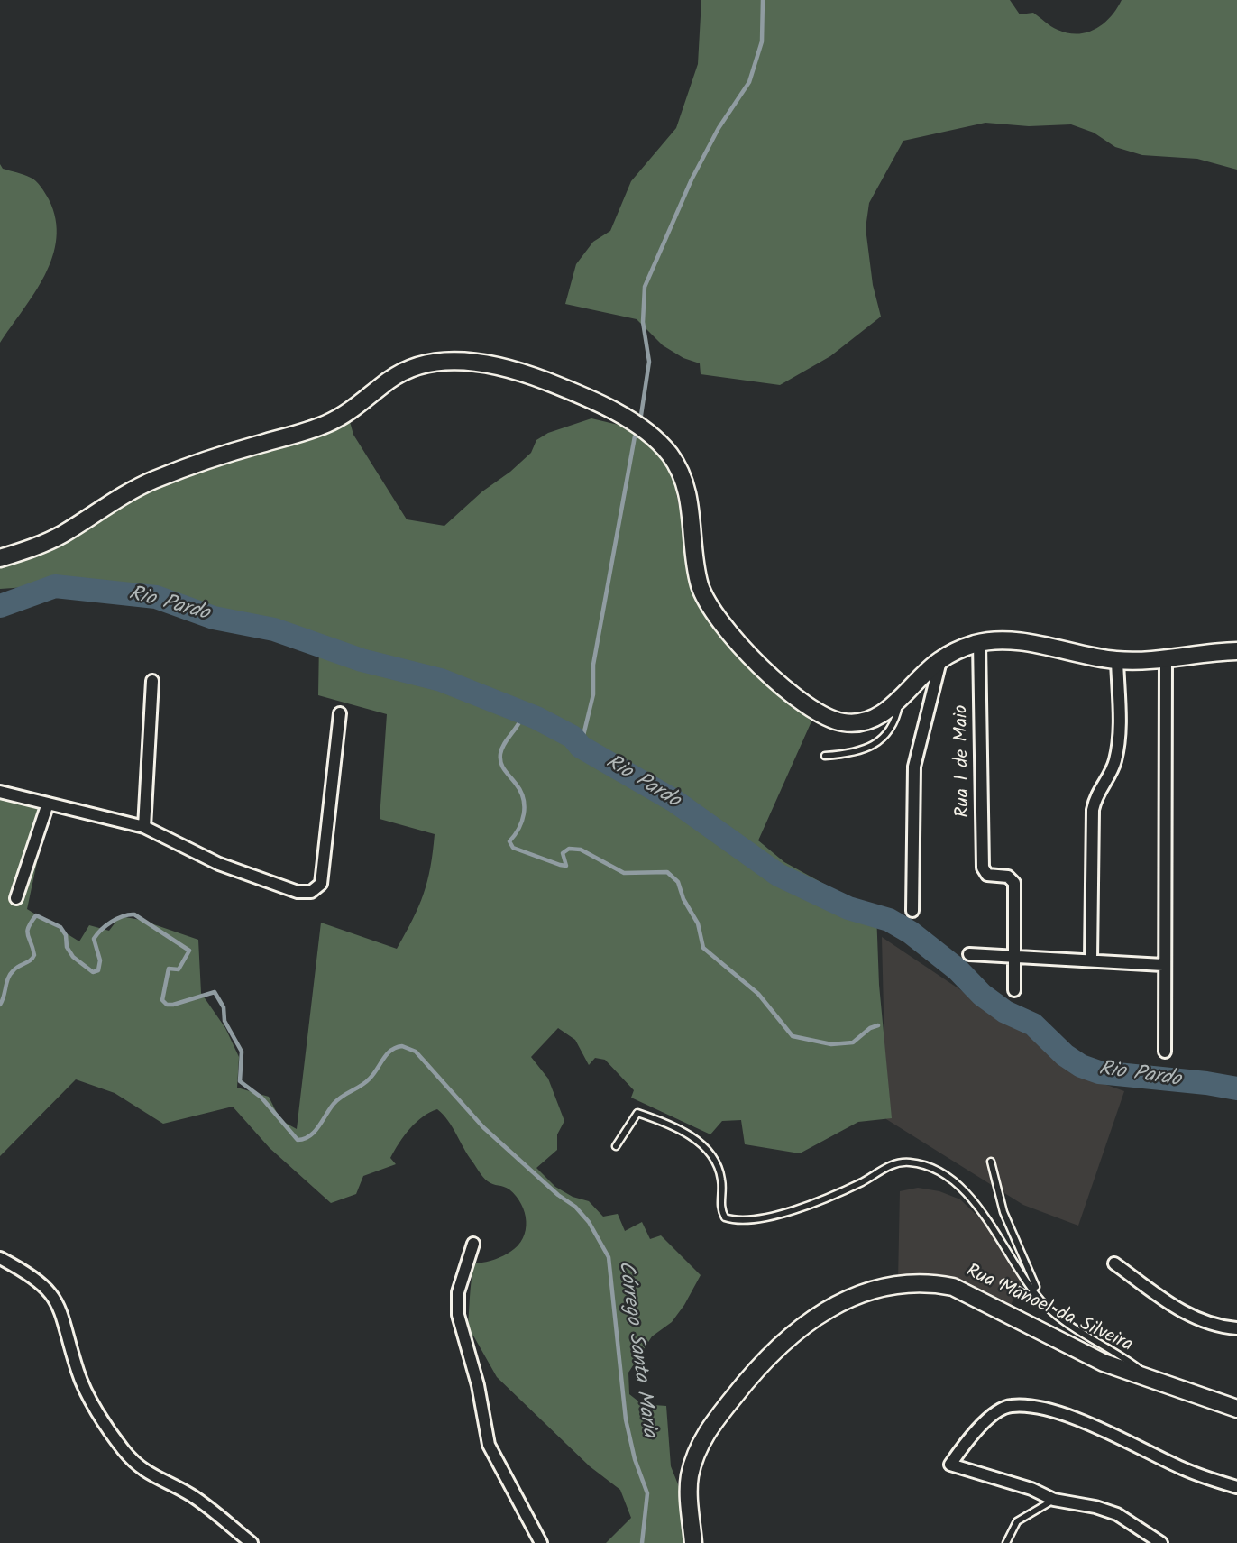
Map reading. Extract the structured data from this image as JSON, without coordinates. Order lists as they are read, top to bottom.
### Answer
{
  "streets": {
    "street": ["Rua 1 de Maio", "Rua Manoel da Silveira"]
  },
  "water": ["Rio Pardo", "Córrego Santa Maria"]
}
